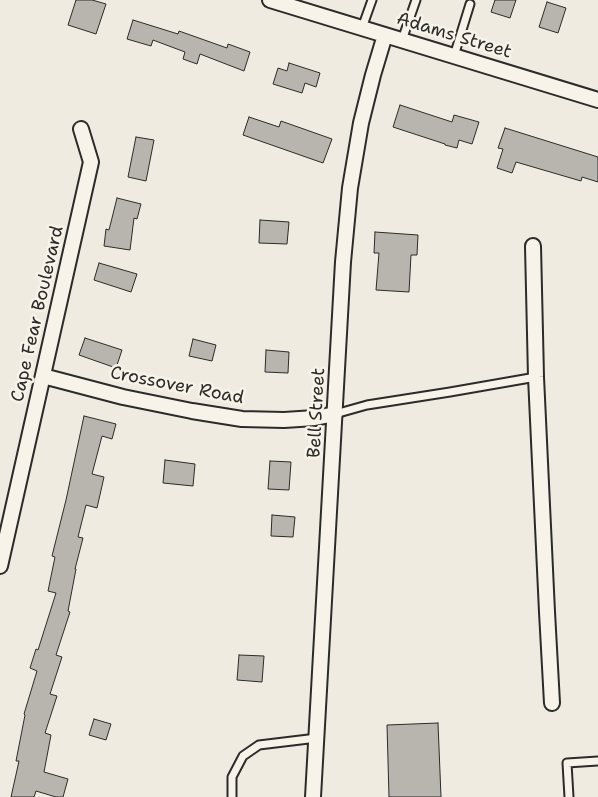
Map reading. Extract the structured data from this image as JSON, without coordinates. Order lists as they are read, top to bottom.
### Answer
{
  "streets": {
    "street": [
      "Adams Street",
      "Cape Fear Boulevard",
      "Crossover Road",
      "Bell Street"
    ]
  },
  "crossings": [
    ["Adams Street", "Bell Street"],
    ["Cape Fear Boulevard", "Crossover Road"],
    ["Crossover Road", "Bell Street"]
  ]
}
